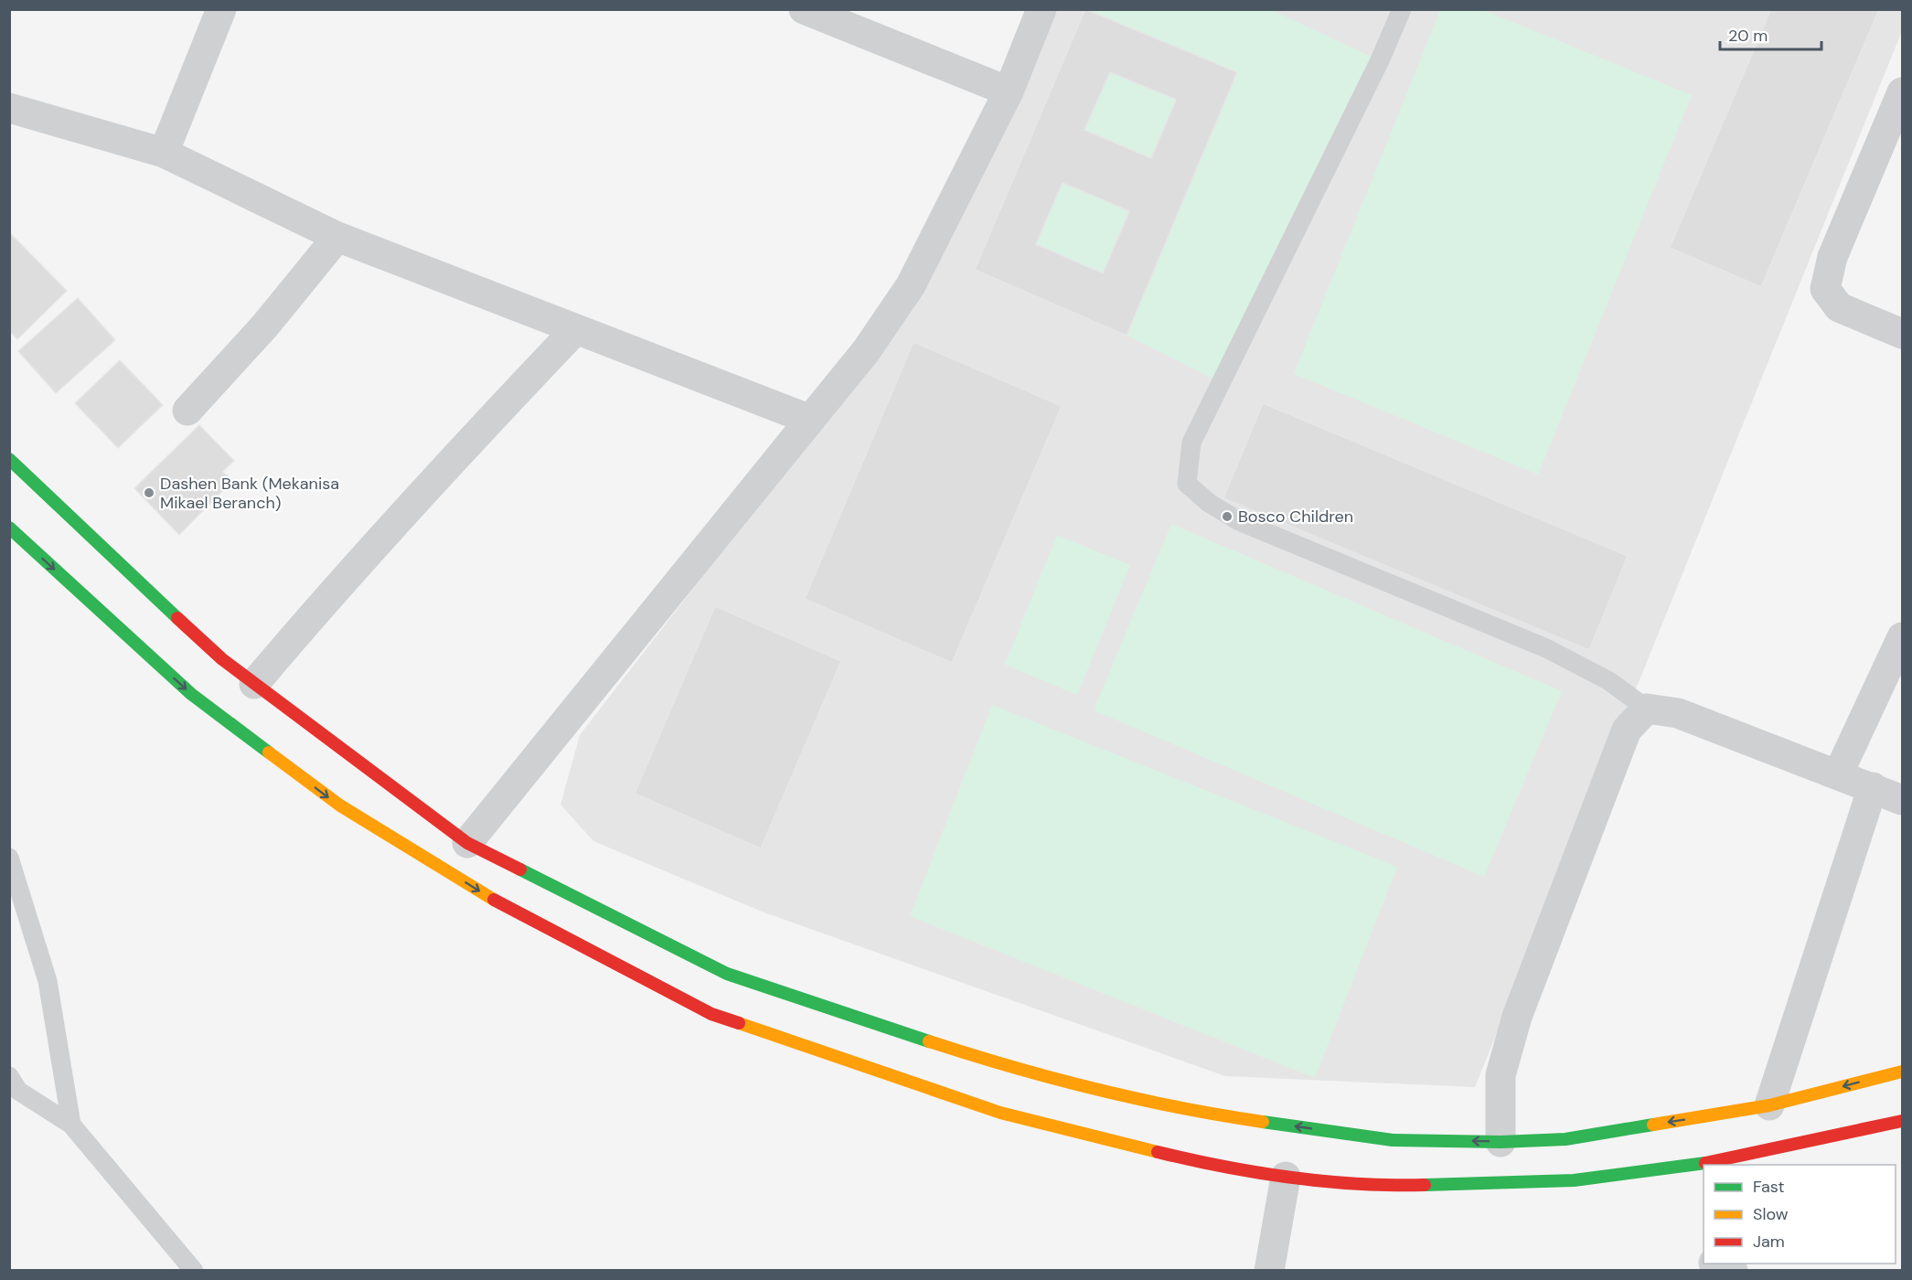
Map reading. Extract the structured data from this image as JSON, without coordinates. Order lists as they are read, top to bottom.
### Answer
{
  "places": ["Dashen Bank (Mekanisa Mikael Beranch)", "Bosco Children"],
  "legend": ["Fast", "Slow", "Jam"],
  "scale_bar": "20 m"
}
